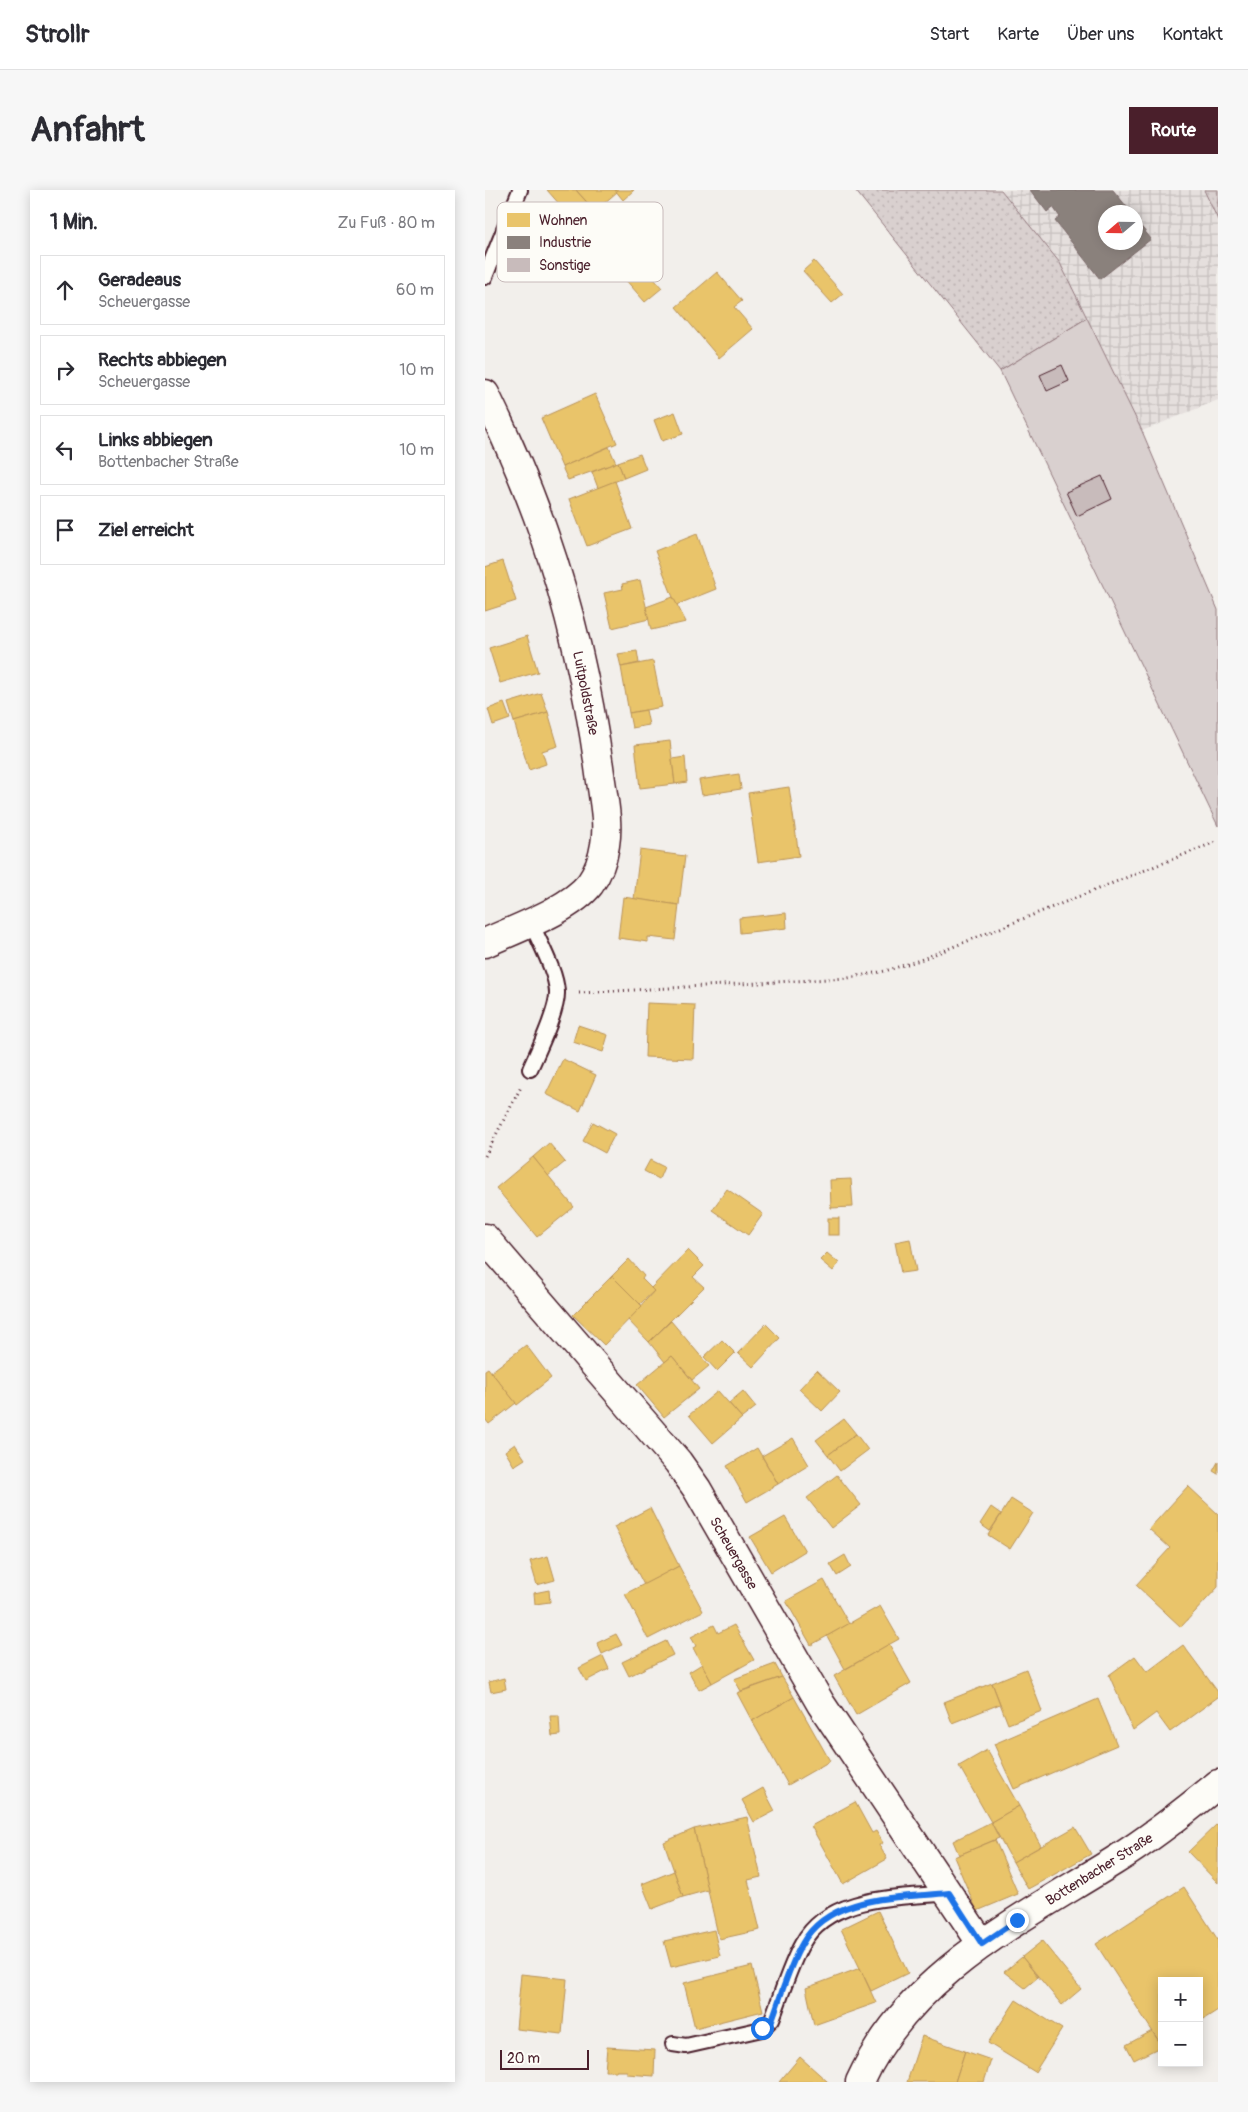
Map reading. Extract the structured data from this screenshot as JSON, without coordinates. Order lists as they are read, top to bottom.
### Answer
{
  "streets": {
    "street": ["Luitpoldstraße", "Scheuergasse", "Bottenbacher Straße"]
  },
  "crossings": [
    ["Scheuergasse", "Bottenbacher Straße"]
  ],
  "legend": ["Wohnen", "Industrie", "Sonstige"],
  "scale_bar": "20 m",
  "north": "left",
  "page": {
    "header": "Strollr",
    "nav": [
      "Start",
      "Karte",
      "Über uns",
      "Kontakt"
    ],
    "buttons": "Route",
    "title": "Anfahrt",
    "heading": ["1 Min.", "Zu Fuß · 80 m"],
    "list": [
      ["Geradeaus", "Scheuergasse", "60 m"],
      ["Rechts abbiegen", "Scheuergasse", "10 m"],
      ["Links abbiegen", "Bottenbacher Straße", "10 m"],
      "Ziel erreicht"
    ],
    "map_buttons": ["+", "−"],
    "scale": "20 m"
  }
}
